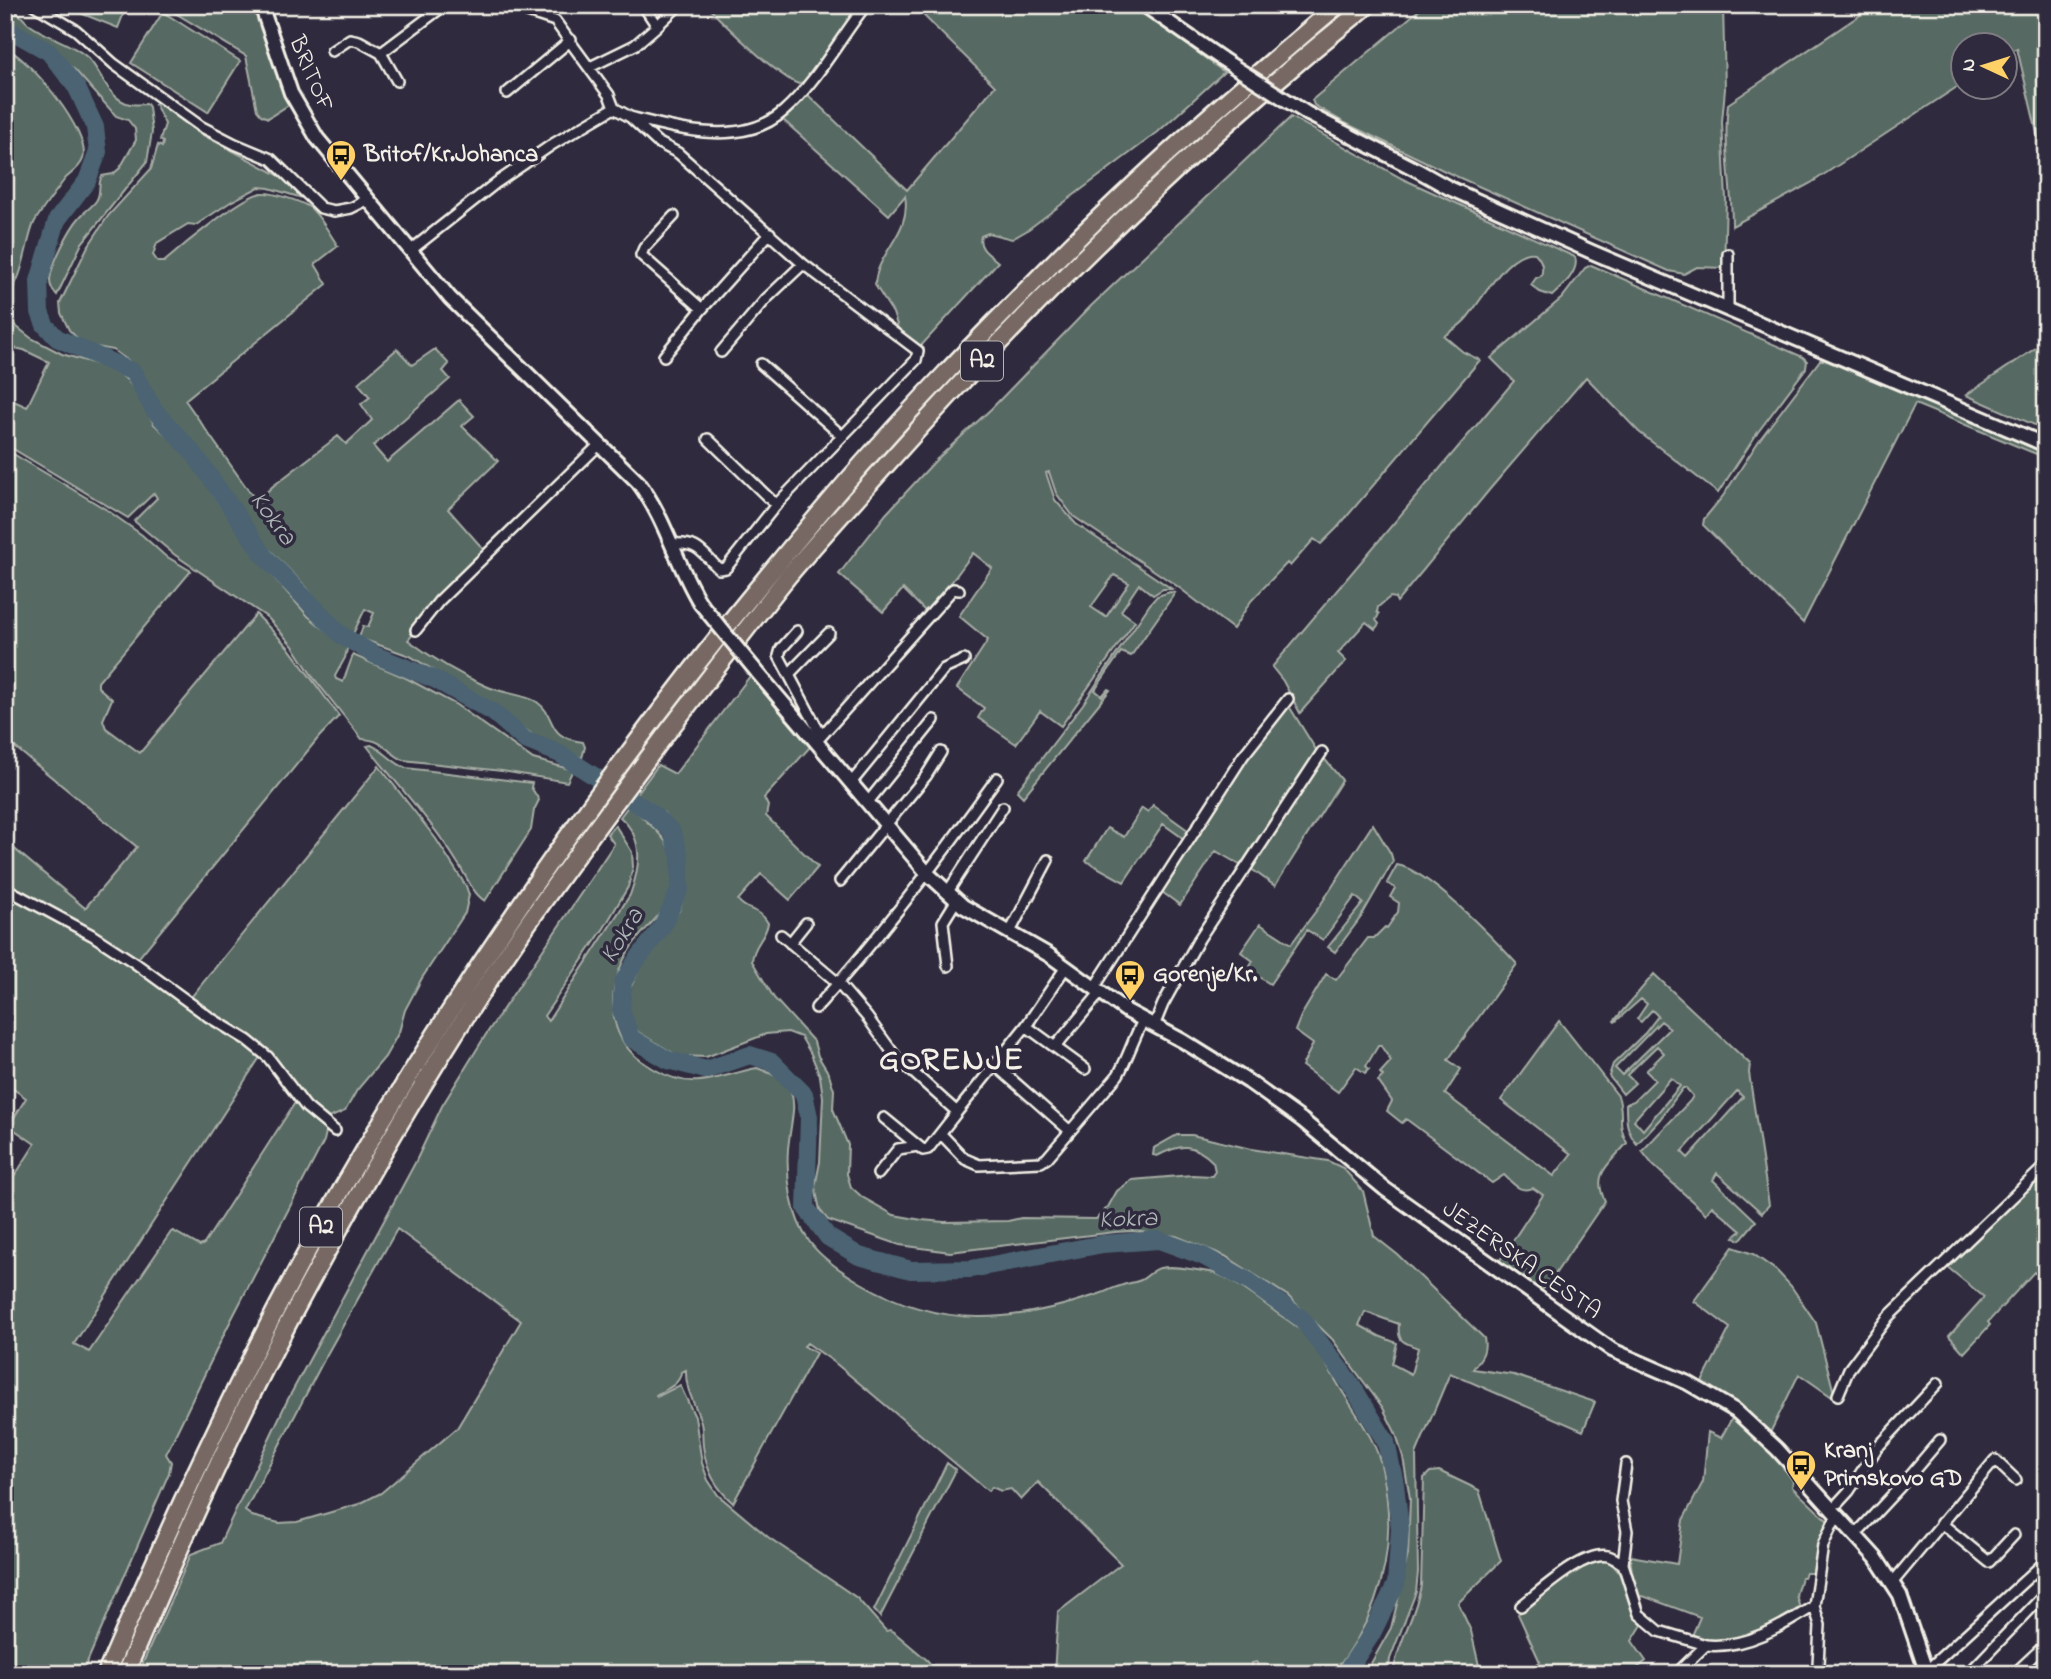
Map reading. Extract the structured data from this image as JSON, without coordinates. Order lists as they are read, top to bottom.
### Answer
{
  "streets": {
    "highway": ["A2"],
    "street": ["BRITOF", "JEZERSKA CESTA"]
  },
  "crossings": [
    ["BRITOF", "JEZERSKA CESTA"]
  ],
  "districts": ["GORENJE"],
  "water": ["Kokra"],
  "places": {
    "bus stop": ["Britof/Kr.Johanca", "Gorenje/Kr.", "Kranj Primskovo GD"]
  },
  "north": "left"
}
